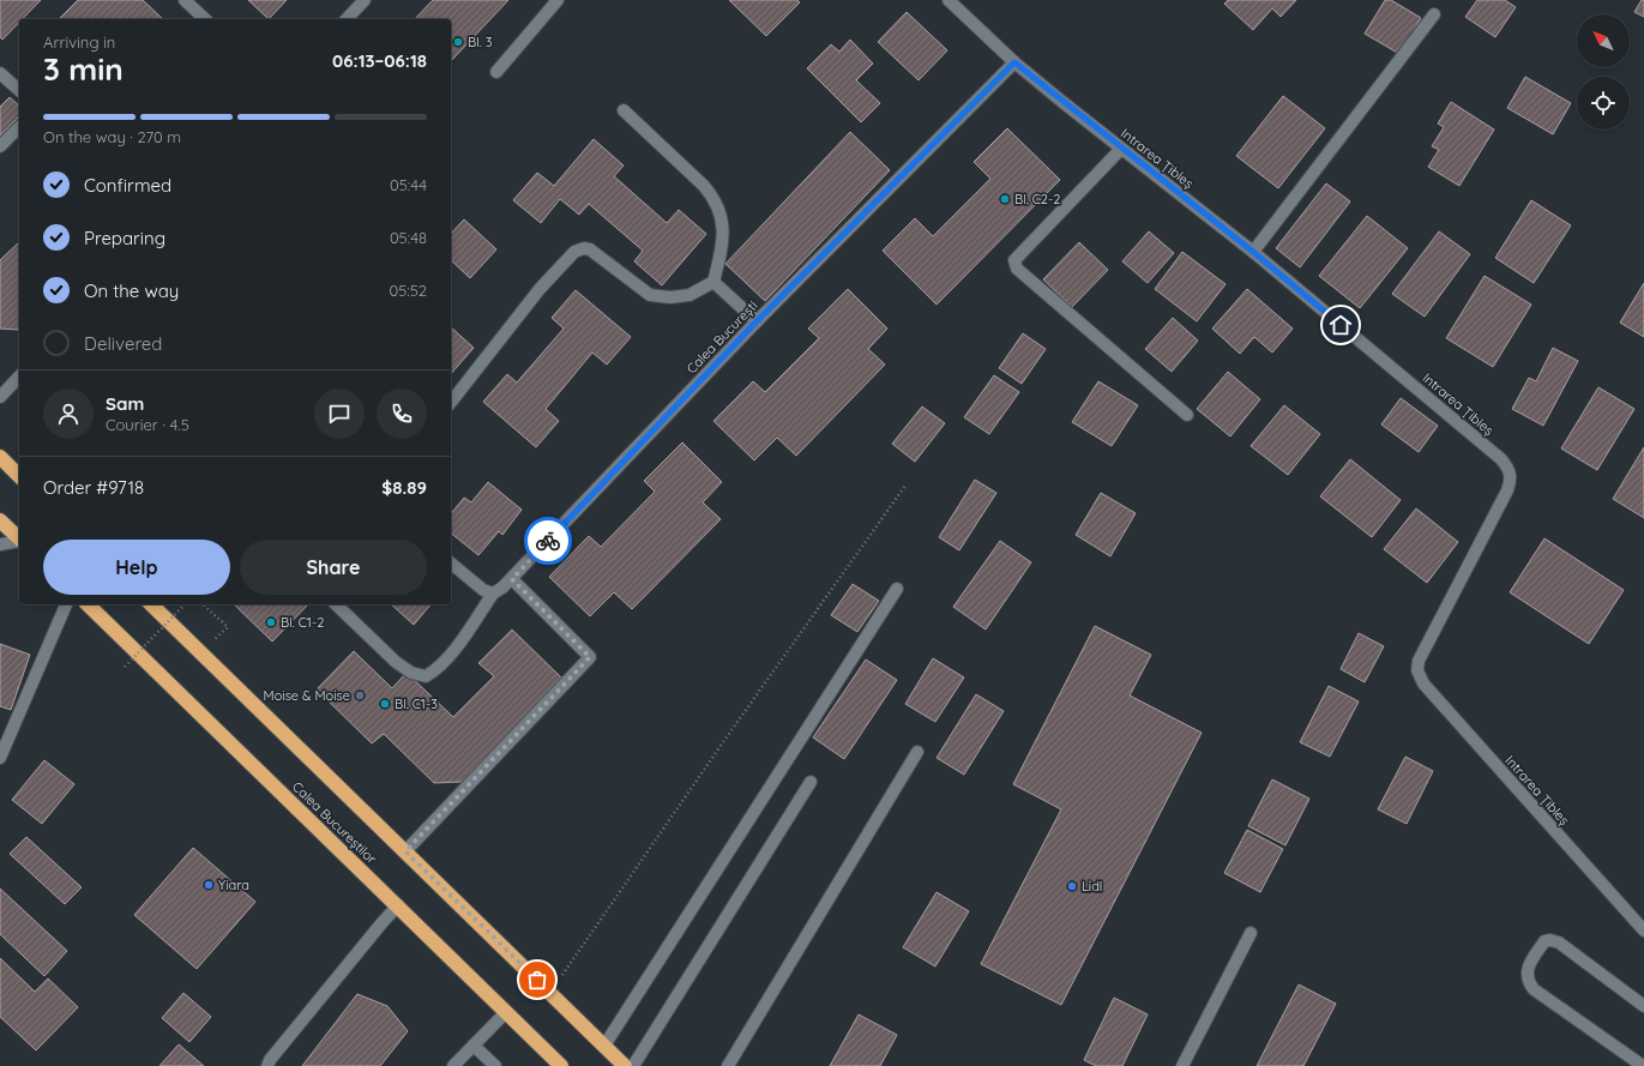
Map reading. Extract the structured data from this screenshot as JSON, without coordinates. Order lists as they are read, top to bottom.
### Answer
{
  "streets": {
    "highway": ["Calea Bucureștilor"],
    "street": ["Intrarea Țibleș", "Calea București"]
  },
  "crossings": [
    ["Intrarea Țibleș", "Calea București"]
  ],
  "places": [
    "Bl. 3",
    "Bl. C2-2",
    "Bl. C1-2",
    "Moise & Moise",
    "Bl. C1-3",
    "Yiara",
    "Lidl"
  ],
  "north": "top left",
  "page": {
    "heading": ["3 min", "Arriving in", "06:13–06:18"],
    "panel": [
      "Sam",
      "Courier · 4.5",
      "Order #9718",
      "$8.89"
    ],
    "bar": "On the way · 270 m",
    "list": [
      ["Confirmed", "05:44"],
      ["Preparing", "05:48"],
      ["On the way", "05:52"],
      "Delivered"
    ],
    "buttons": ["Help", "Share"]
  }
}
